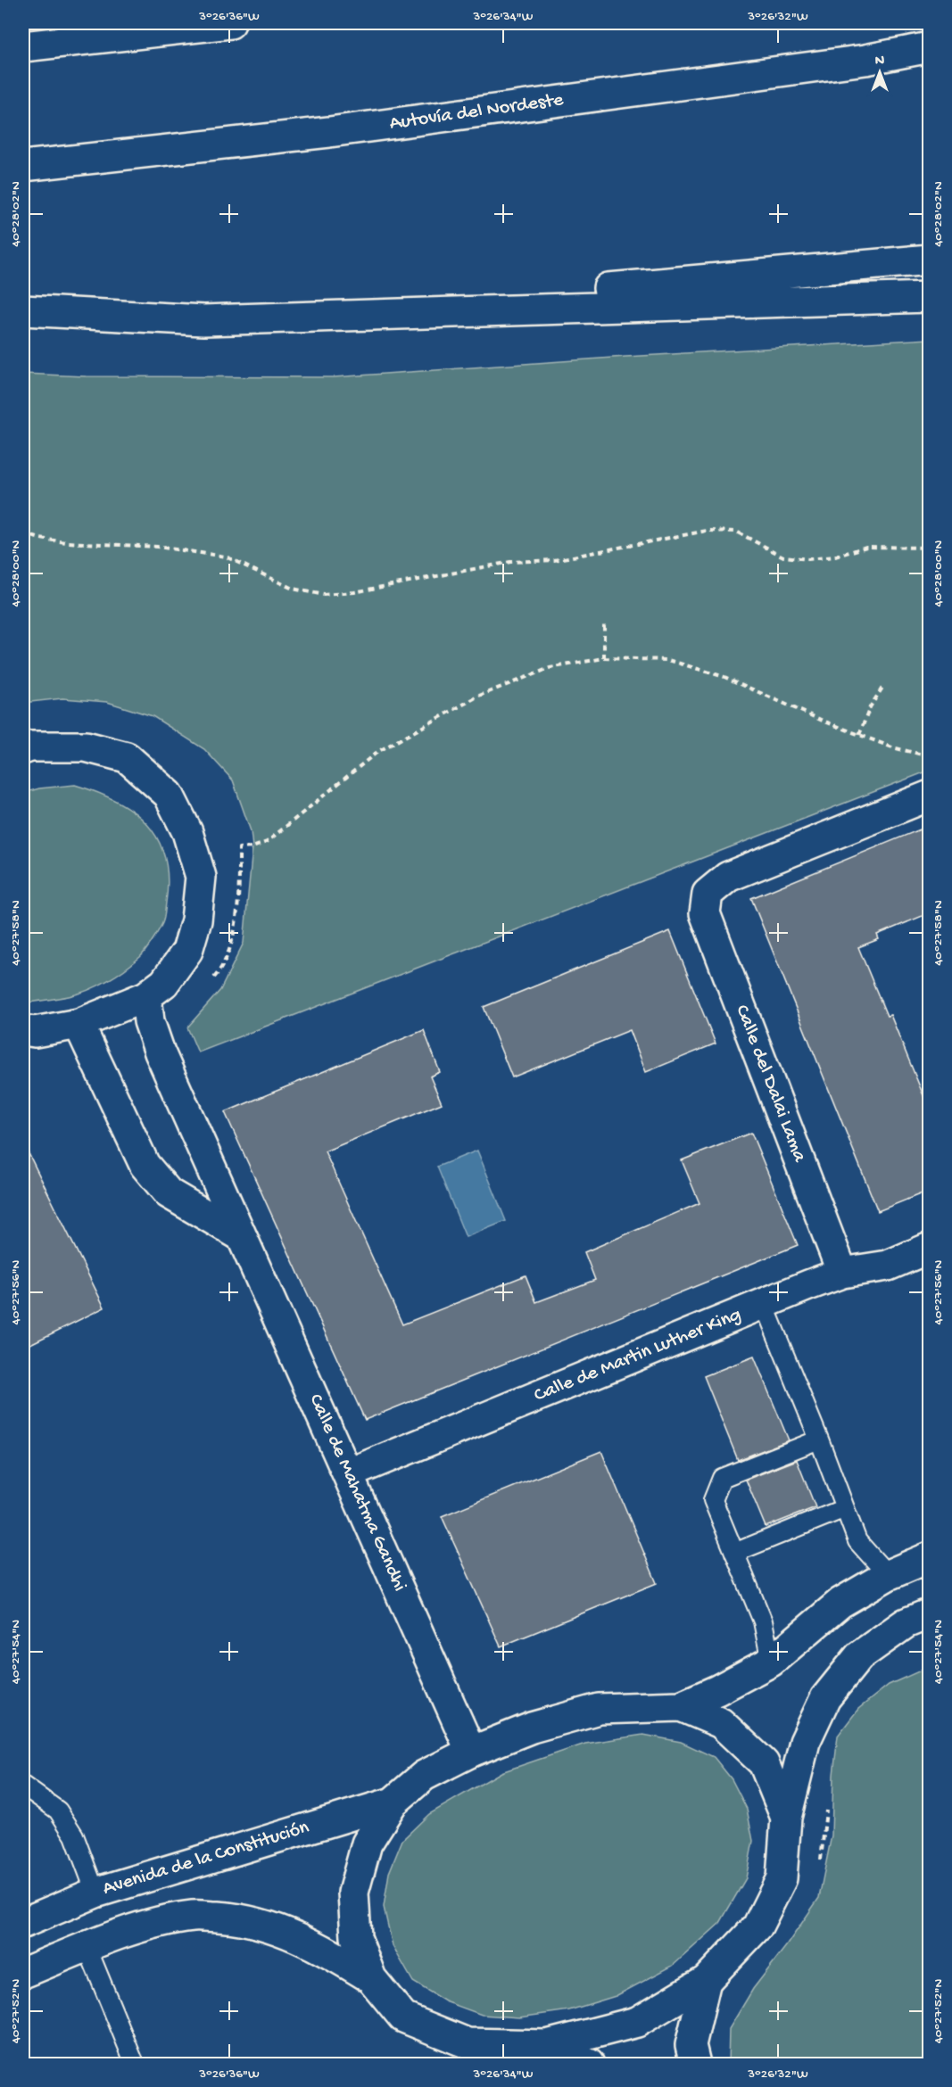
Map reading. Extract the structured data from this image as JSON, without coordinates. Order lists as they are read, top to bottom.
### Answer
{
  "streets": {
    "main road": [
      "Autovía del Nordeste",
      "Calle del Dalai Lama",
      "Calle de Martin Luther King",
      "Calle de Mahatma Gandhi",
      "Avenida de la Constitución"
    ]
  },
  "crossings": [
    ["Calle del Dalai Lama", "Calle de Martin Luther King"],
    ["Calle de Martin Luther King", "Calle de Mahatma Gandhi"]
  ],
  "north": "top",
  "coordinates": [
    "3°26'36\"W",
    "3°26'34\"W",
    "3°26'32\"W",
    "40°28'02\"N",
    "40°28'00\"N",
    "40°27'58\"N",
    "40°27'56\"N",
    "40°27'54\"N",
    "40°27'52\"N"
  ]
}
